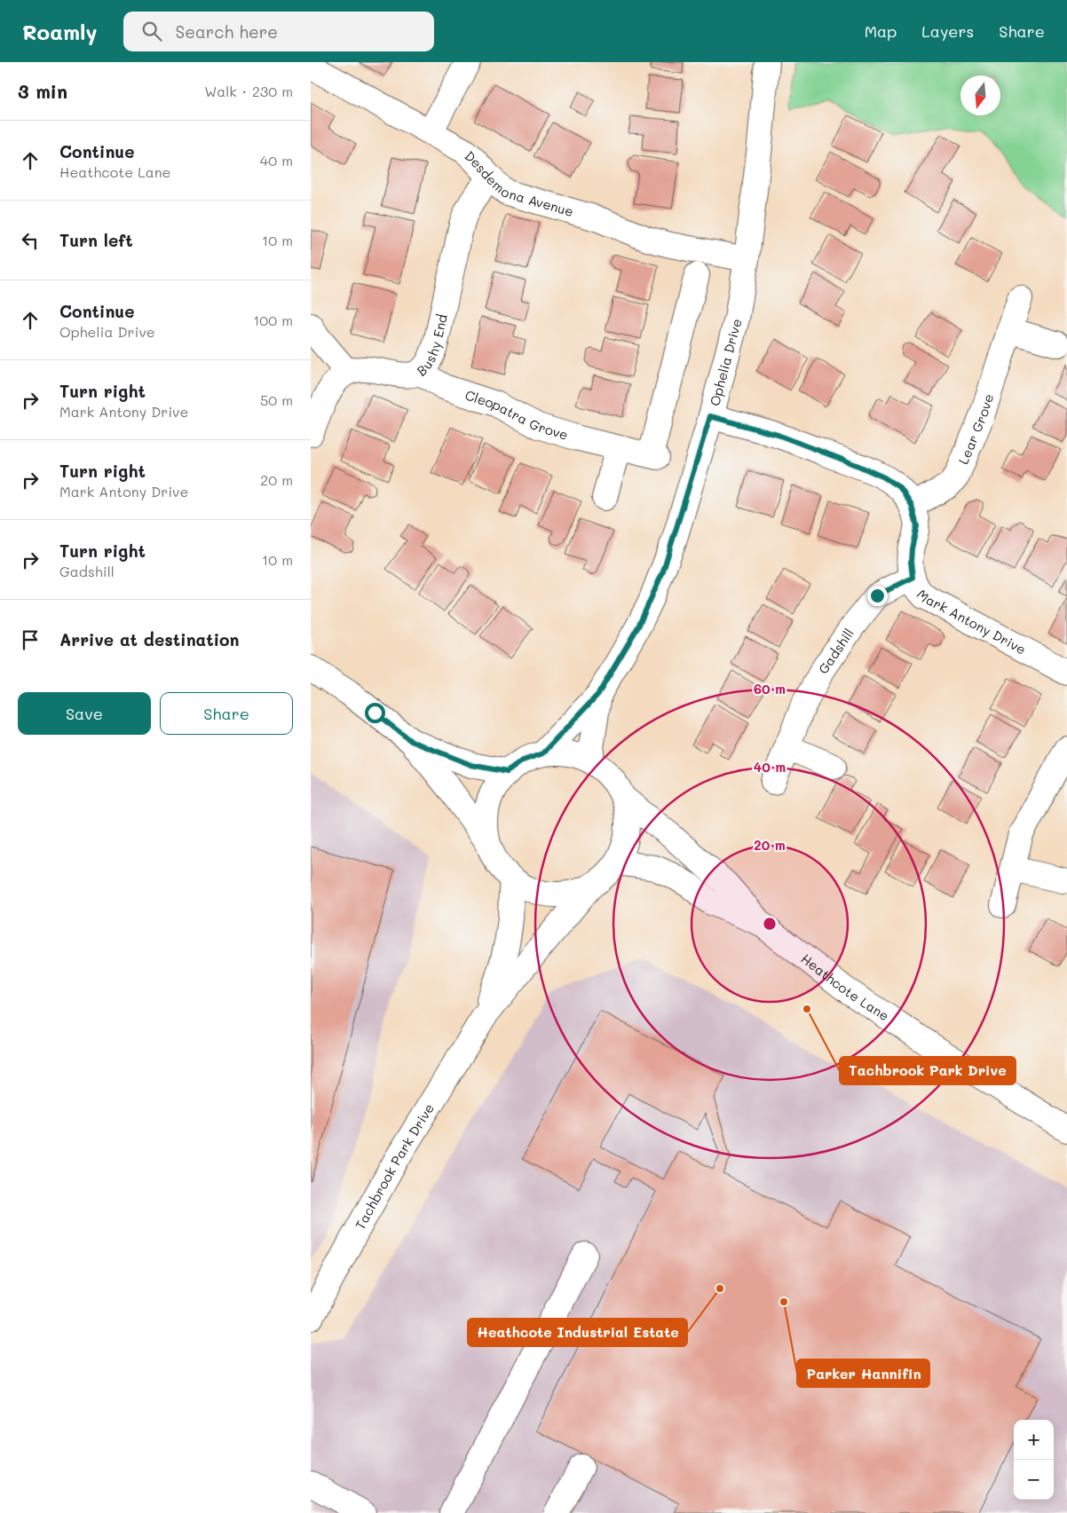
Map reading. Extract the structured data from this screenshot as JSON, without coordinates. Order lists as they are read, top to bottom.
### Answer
{
  "streets": {
    "street": [
      "Desdemona Avenue",
      "Bushy End",
      "Ophelia Drive",
      "Cleopatra Grove",
      "Lear Grove",
      "Mark Antony Drive",
      "Gadshill",
      "Heathcote Lane",
      "Tachbrook Park Drive"
    ]
  },
  "crossings": [
    ["Desdemona Avenue", "Bushy End"],
    ["Desdemona Avenue", "Ophelia Drive"],
    ["Bushy End", "Cleopatra Grove"],
    ["Ophelia Drive", "Mark Antony Drive"],
    ["Ophelia Drive", "Heathcote Lane"],
    ["Ophelia Drive", "Tachbrook Park Drive"],
    ["Lear Grove", "Mark Antony Drive"],
    ["Mark Antony Drive", "Gadshill"],
    ["Heathcote Lane", "Tachbrook Park Drive"]
  ],
  "places": ["Tachbrook Park Drive", "Heathcote Industrial Estate", "Parker Hannifin"],
  "north": "bottom",
  "page": {
    "header": "Roamly",
    "search": "Search here",
    "nav": ["Map", "Layers", "Share"],
    "heading": ["3 min", "Walk · 230 m"],
    "list": [
      ["Continue", "Heathcote Lane", "40 m"],
      ["Turn left", "10 m"],
      ["Continue", "Ophelia Drive", "100 m"],
      ["Turn right", "Mark Antony Drive", "50 m"],
      ["Turn right", "Mark Antony Drive", "20 m"],
      ["Turn right", "Gadshill", "10 m"],
      "Arrive at destination"
    ],
    "buttons": ["Save", "Share"],
    "map_buttons": ["+", "−"]
  },
  "rings": ["60 m", "40 m", "20 m"]
}
